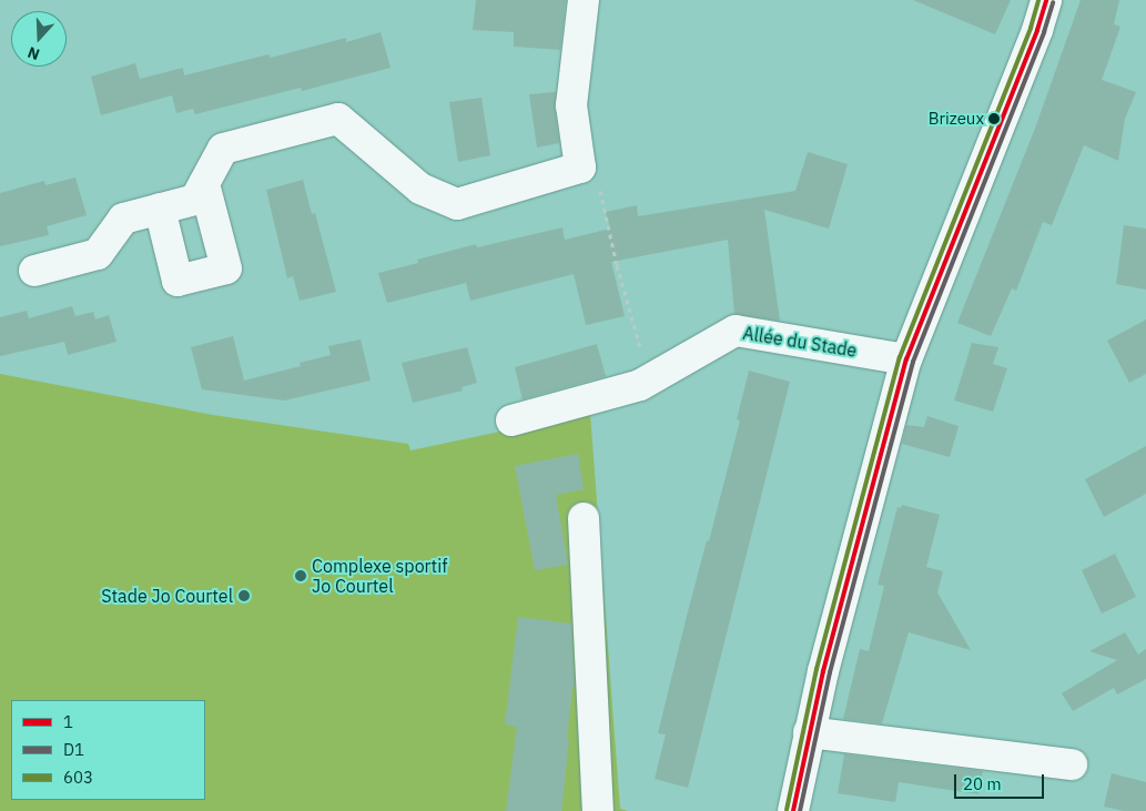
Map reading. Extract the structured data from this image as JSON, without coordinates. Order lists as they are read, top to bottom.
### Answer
{
  "streets": {
    "street": ["Allée du Stade"]
  },
  "places": ["Brizeux", "Complexe sportif Jo Courtel", "Stade Jo Courtel"],
  "lines": ["transit line 1", "transit line 603", "transit line D1"],
  "legend": ["1", "D1", "603"],
  "scale_bar": "20 m",
  "north": "bottom"
}
